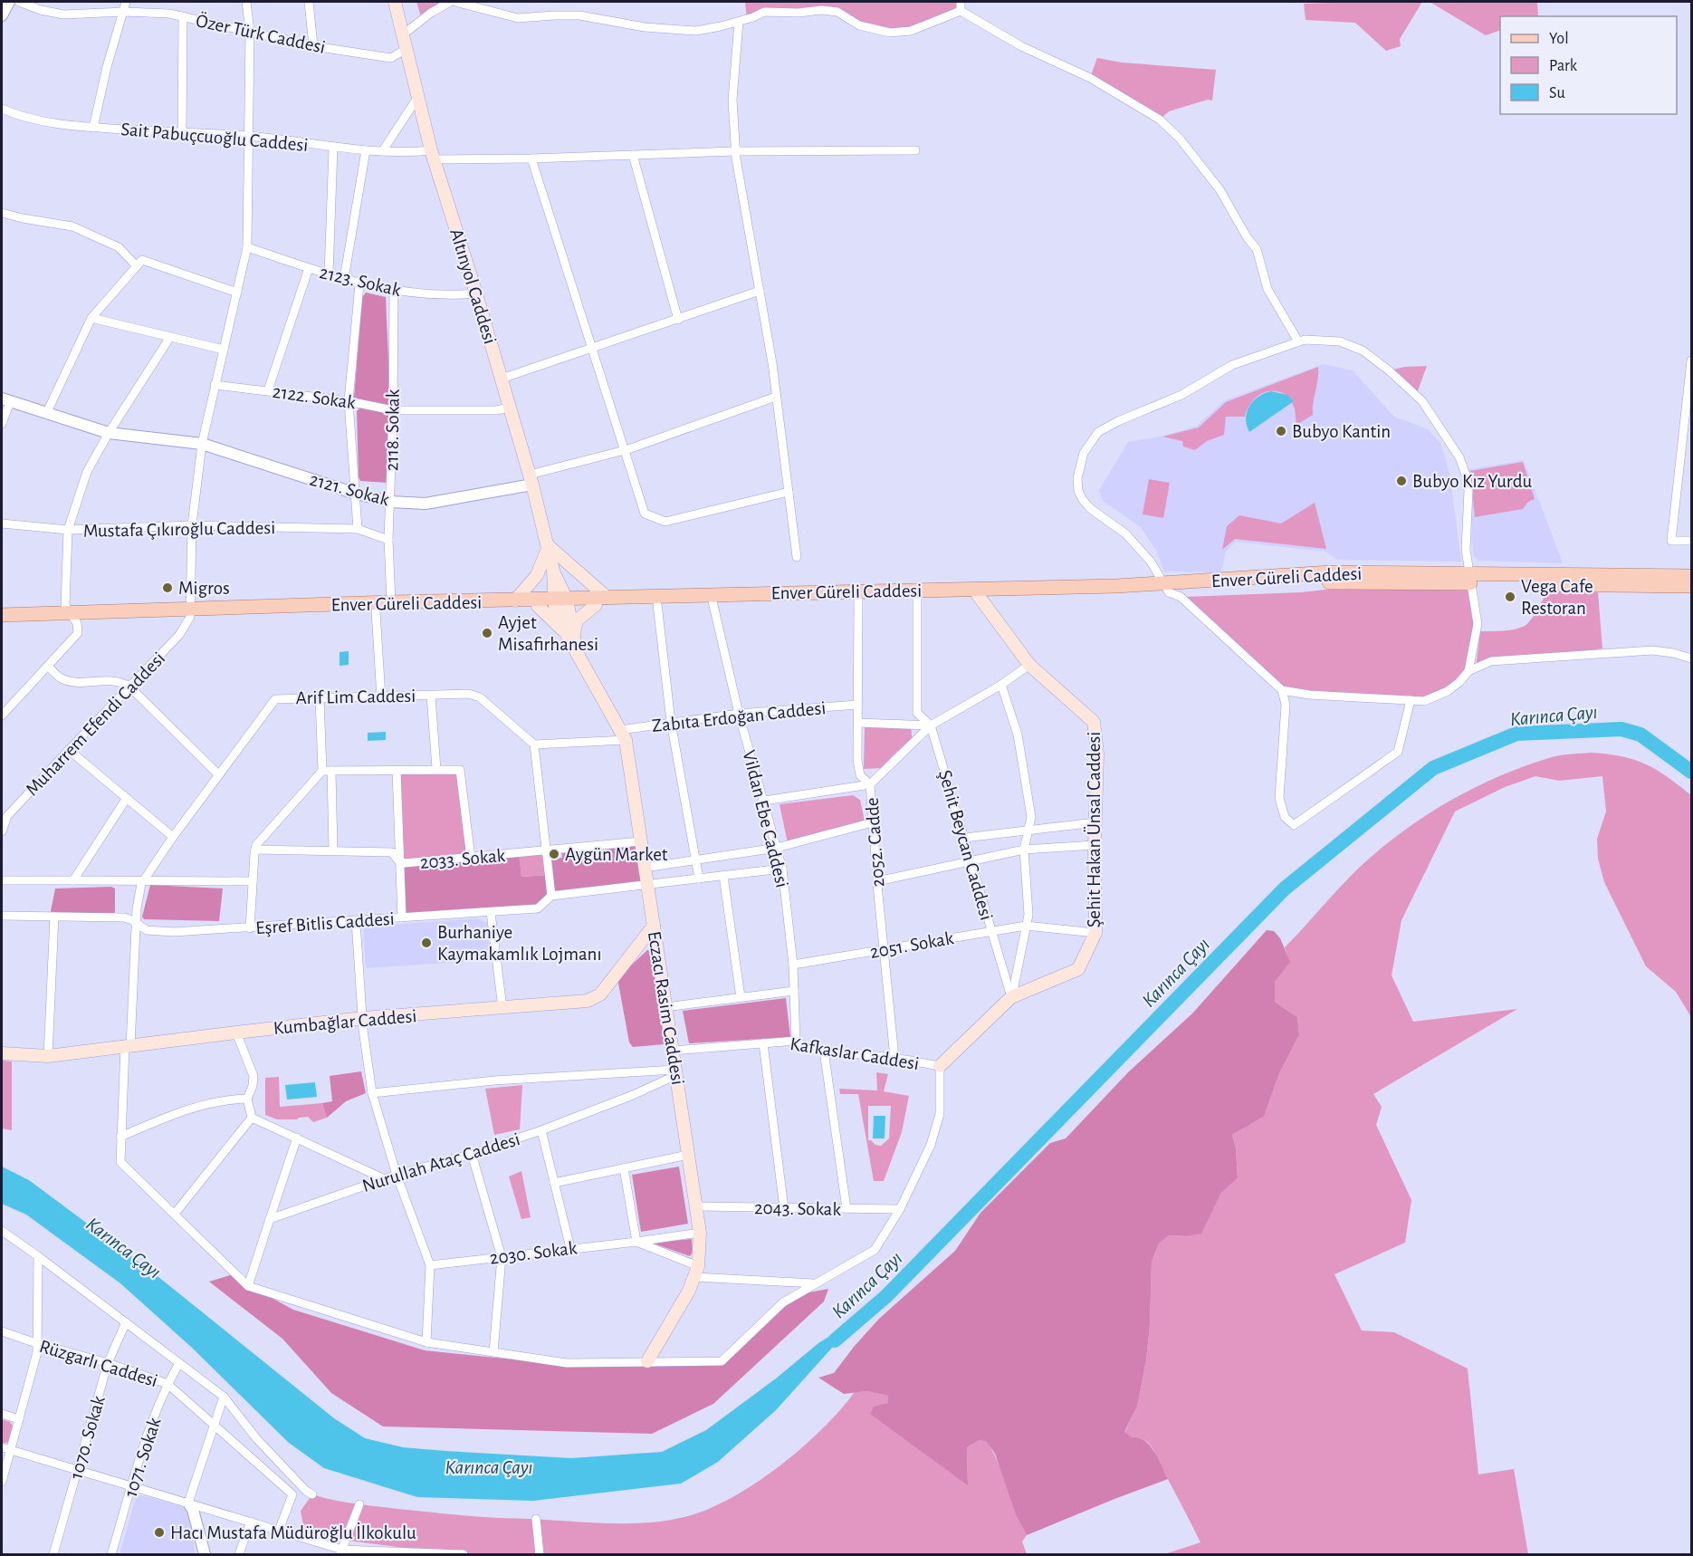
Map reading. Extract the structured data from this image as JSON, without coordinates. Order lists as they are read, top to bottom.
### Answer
{
  "streets": {
    "main road": [
      "Altınyol Caddesi",
      "Enver Güreli Caddesi",
      "Şehit Hakan Ünsal Caddesi",
      "Eczacı Rasim Caddesi",
      "Kumbağlar Caddesi"
    ],
    "street": [
      "Özer Türk Caddesi",
      "Sait Pabuçcuoğlu Caddesi",
      "2123. Sokak",
      "2122. Sokak",
      "2118. Sokak",
      "2121. Sokak",
      "Mustafa Çıkıroğlu Caddesi",
      "Arif Lim Caddesi",
      "Zabıta Erdoğan Caddesi",
      "Muharrem Efendi Caddesi",
      "Vildan Ebe Caddesi",
      "2052. Cadde",
      "Şehit Beycan Caddesi",
      "2033. Sokak",
      "Eşref Bitlis Caddesi",
      "2051. Sokak",
      "Kafkaslar Caddesi",
      "Nurullah Ataç Caddesi",
      "2043. Sokak",
      "2030. Sokak",
      "Rüzgarlı Caddesi",
      "1070. Sokak",
      "1071. Sokak"
    ]
  },
  "crossings": [
    ["Özer Türk Caddesi", "Altınyol Caddesi"],
    ["Sait Pabuçcuoğlu Caddesi", "Altınyol Caddesi"],
    ["2123. Sokak", "Altınyol Caddesi"],
    ["2123. Sokak", "2118. Sokak"],
    ["Altınyol Caddesi", "2122. Sokak"],
    ["Altınyol Caddesi", "2121. Sokak"],
    ["Altınyol Caddesi", "Enver Güreli Caddesi"],
    ["Altınyol Caddesi", "Eczacı Rasim Caddesi"],
    ["2122. Sokak", "2118. Sokak"],
    ["2118. Sokak", "2121. Sokak"],
    ["2118. Sokak", "Mustafa Çıkıroğlu Caddesi"],
    ["2118. Sokak", "Enver Güreli Caddesi"],
    ["Enver Güreli Caddesi", "Muharrem Efendi Caddesi"],
    ["Enver Güreli Caddesi", "Vildan Ebe Caddesi"],
    ["Enver Güreli Caddesi", "Şehit Hakan Ünsal Caddesi"],
    ["Enver Güreli Caddesi", "2052. Cadde"],
    ["Enver Güreli Caddesi", "Şehit Beycan Caddesi"],
    ["Enver Güreli Caddesi", "Eczacı Rasim Caddesi"],
    ["Arif Lim Caddesi", "Zabıta Erdoğan Caddesi"],
    ["Arif Lim Caddesi", "Eşref Bitlis Caddesi"],
    ["Arif Lim Caddesi", "Kumbağlar Caddesi"],
    ["Zabıta Erdoğan Caddesi", "Vildan Ebe Caddesi"],
    ["Zabıta Erdoğan Caddesi", "2052. Cadde"],
    ["Zabıta Erdoğan Caddesi", "Eczacı Rasim Caddesi"],
    ["Vildan Ebe Caddesi", "Eşref Bitlis Caddesi"],
    ["Vildan Ebe Caddesi", "2051. Sokak"],
    ["Vildan Ebe Caddesi", "Kafkaslar Caddesi"],
    ["Şehit Hakan Ünsal Caddesi", "Şehit Beycan Caddesi"],
    ["Şehit Hakan Ünsal Caddesi", "2051. Sokak"],
    ["2052. Cadde", "2051. Sokak"],
    ["2052. Cadde", "Kafkaslar Caddesi"],
    ["Şehit Beycan Caddesi", "2051. Sokak"],
    ["2033. Sokak", "Eczacı Rasim Caddesi"],
    ["Eşref Bitlis Caddesi", "Eczacı Rasim Caddesi"],
    ["Eczacı Rasim Caddesi", "Kumbağlar Caddesi"],
    ["Eczacı Rasim Caddesi", "Kafkaslar Caddesi"],
    ["Eczacı Rasim Caddesi", "Nurullah Ataç Caddesi"],
    ["Eczacı Rasim Caddesi", "2043. Sokak"],
    ["Eczacı Rasim Caddesi", "2030. Sokak"],
    ["Rüzgarlı Caddesi", "1070. Sokak"],
    ["Rüzgarlı Caddesi", "1071. Sokak"]
  ],
  "water": ["Karınca Çayı"],
  "places": [
    "Bubyo Kantin",
    "Bubyo Kız Yurdu",
    "Migros",
    "Vega Cafe Restoran",
    "Ayjet Misafirhanesi",
    "Aygün Market",
    "Burhaniye Kaymakamlık Lojmanı",
    "Hacı Mustafa Müdüroğlu İlkokulu"
  ],
  "legend": ["Yol", "Park", "Su"]
}
